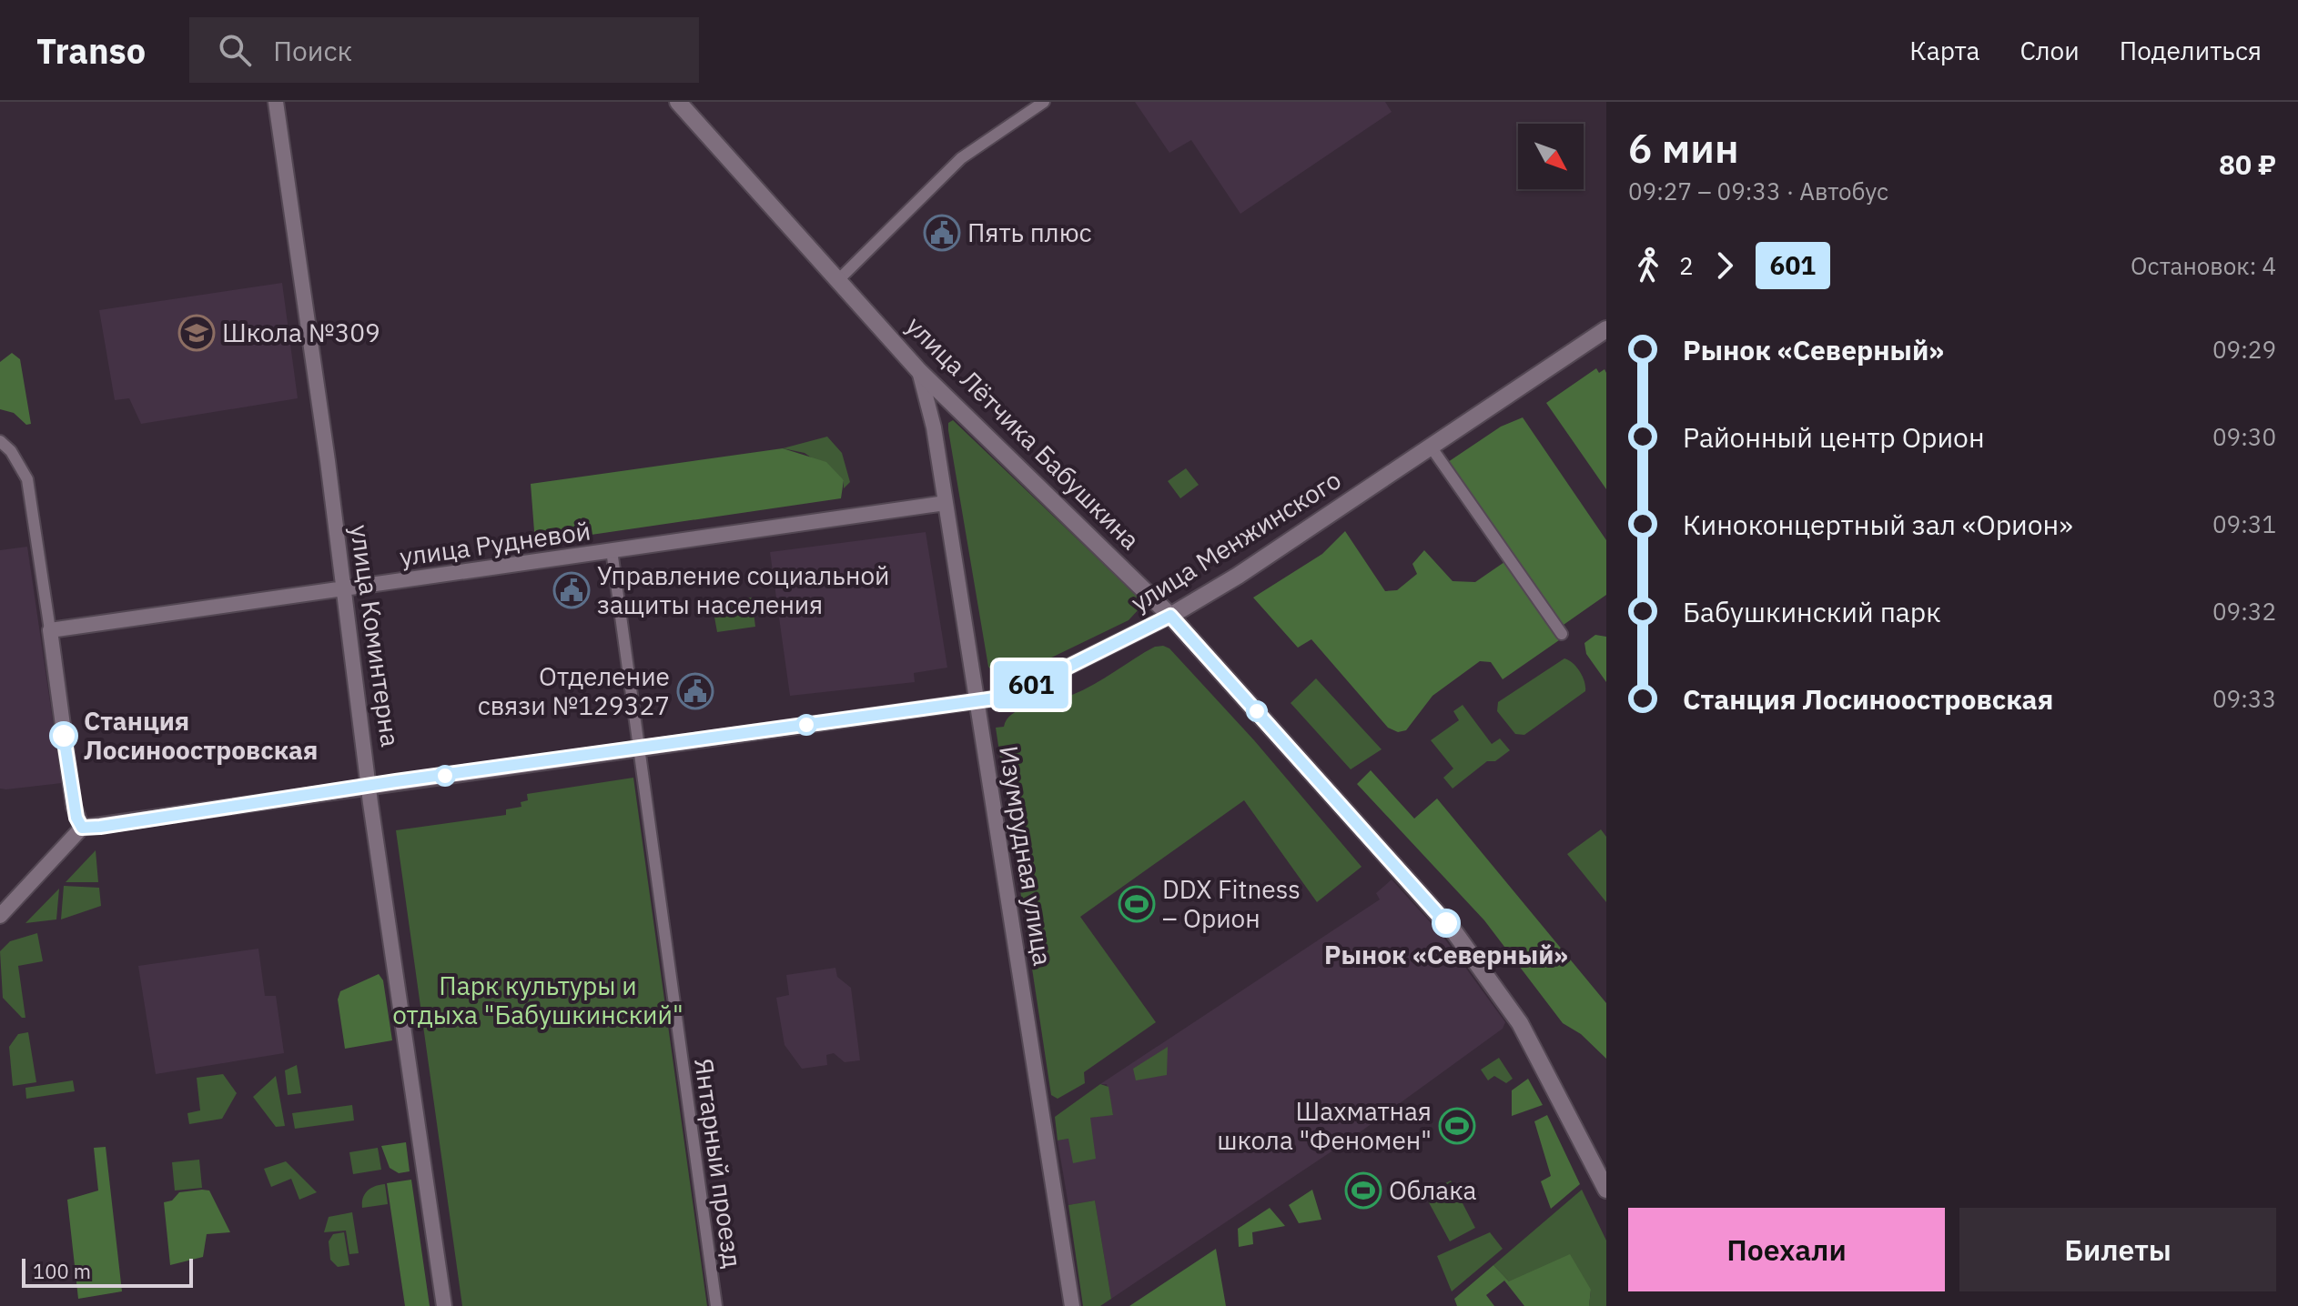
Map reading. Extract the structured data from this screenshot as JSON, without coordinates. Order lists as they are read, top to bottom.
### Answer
{
  "streets": {
    "main road": ["улица Лётчика Бабушкина", "улица Менжинского"],
    "street": [
      "улица Рудневой",
      "улица Коминтерна",
      "Изумрудная улица",
      "Янтарный проезд"
    ]
  },
  "crossings": [
    ["улица Лётчика Бабушкина", "улица Менжинского"],
    ["улица Лётчика Бабушкина", "Изумрудная улица"],
    ["улица Менжинского", "улица Коминтерна"],
    ["улица Менжинского", "Изумрудная улица"],
    ["улица Менжинского", "Янтарный проезд"],
    ["улица Рудневой", "улица Коминтерна"],
    ["улица Рудневой", "Изумрудная улица"],
    ["улица Рудневой", "Янтарный проезд"]
  ],
  "parks": ["Парк культуры и отдыха \"Бабушкинский\""],
  "places": {
    "public building": ["Пять плюс", "Управление социальной защиты населения", "Отделение связи №129327"],
    "school or university": ["Школа №309"],
    "other": ["Станция Лосиноостровская", "Рынок «Северный»"],
    "sports": ["DDX Fitness – Орион", "Шахматная школа \"Феномен\"", "Облака"]
  },
  "lines": ["bus line 601"],
  "scale_bar": "100 m",
  "north": "bottom right",
  "page": {
    "header": "Transo",
    "search": "Поиск",
    "nav": ["Карта", "Слои", "Поделиться"],
    "on_map": "601",
    "heading": ["6 мин", "09:27 – 09:33 · Автобус", "80 ₽"],
    "legs": ["2", "601", "Остановок: 4"],
    "list": [
      {
        "name": "Рынок «Северный»",
        "value": "09:29"
      },
      {
        "name": "Районный центр Орион",
        "value": "09:30"
      },
      {
        "name": "Киноконцертный зал «Орион»",
        "value": "09:31"
      },
      {
        "name": "Бабушкинский парк",
        "value": "09:32"
      },
      {
        "name": "Станция Лосиноостровская",
        "value": "09:33"
      }
    ],
    "buttons": ["Поехали", "Билеты"],
    "scale": "100 m"
  }
}
